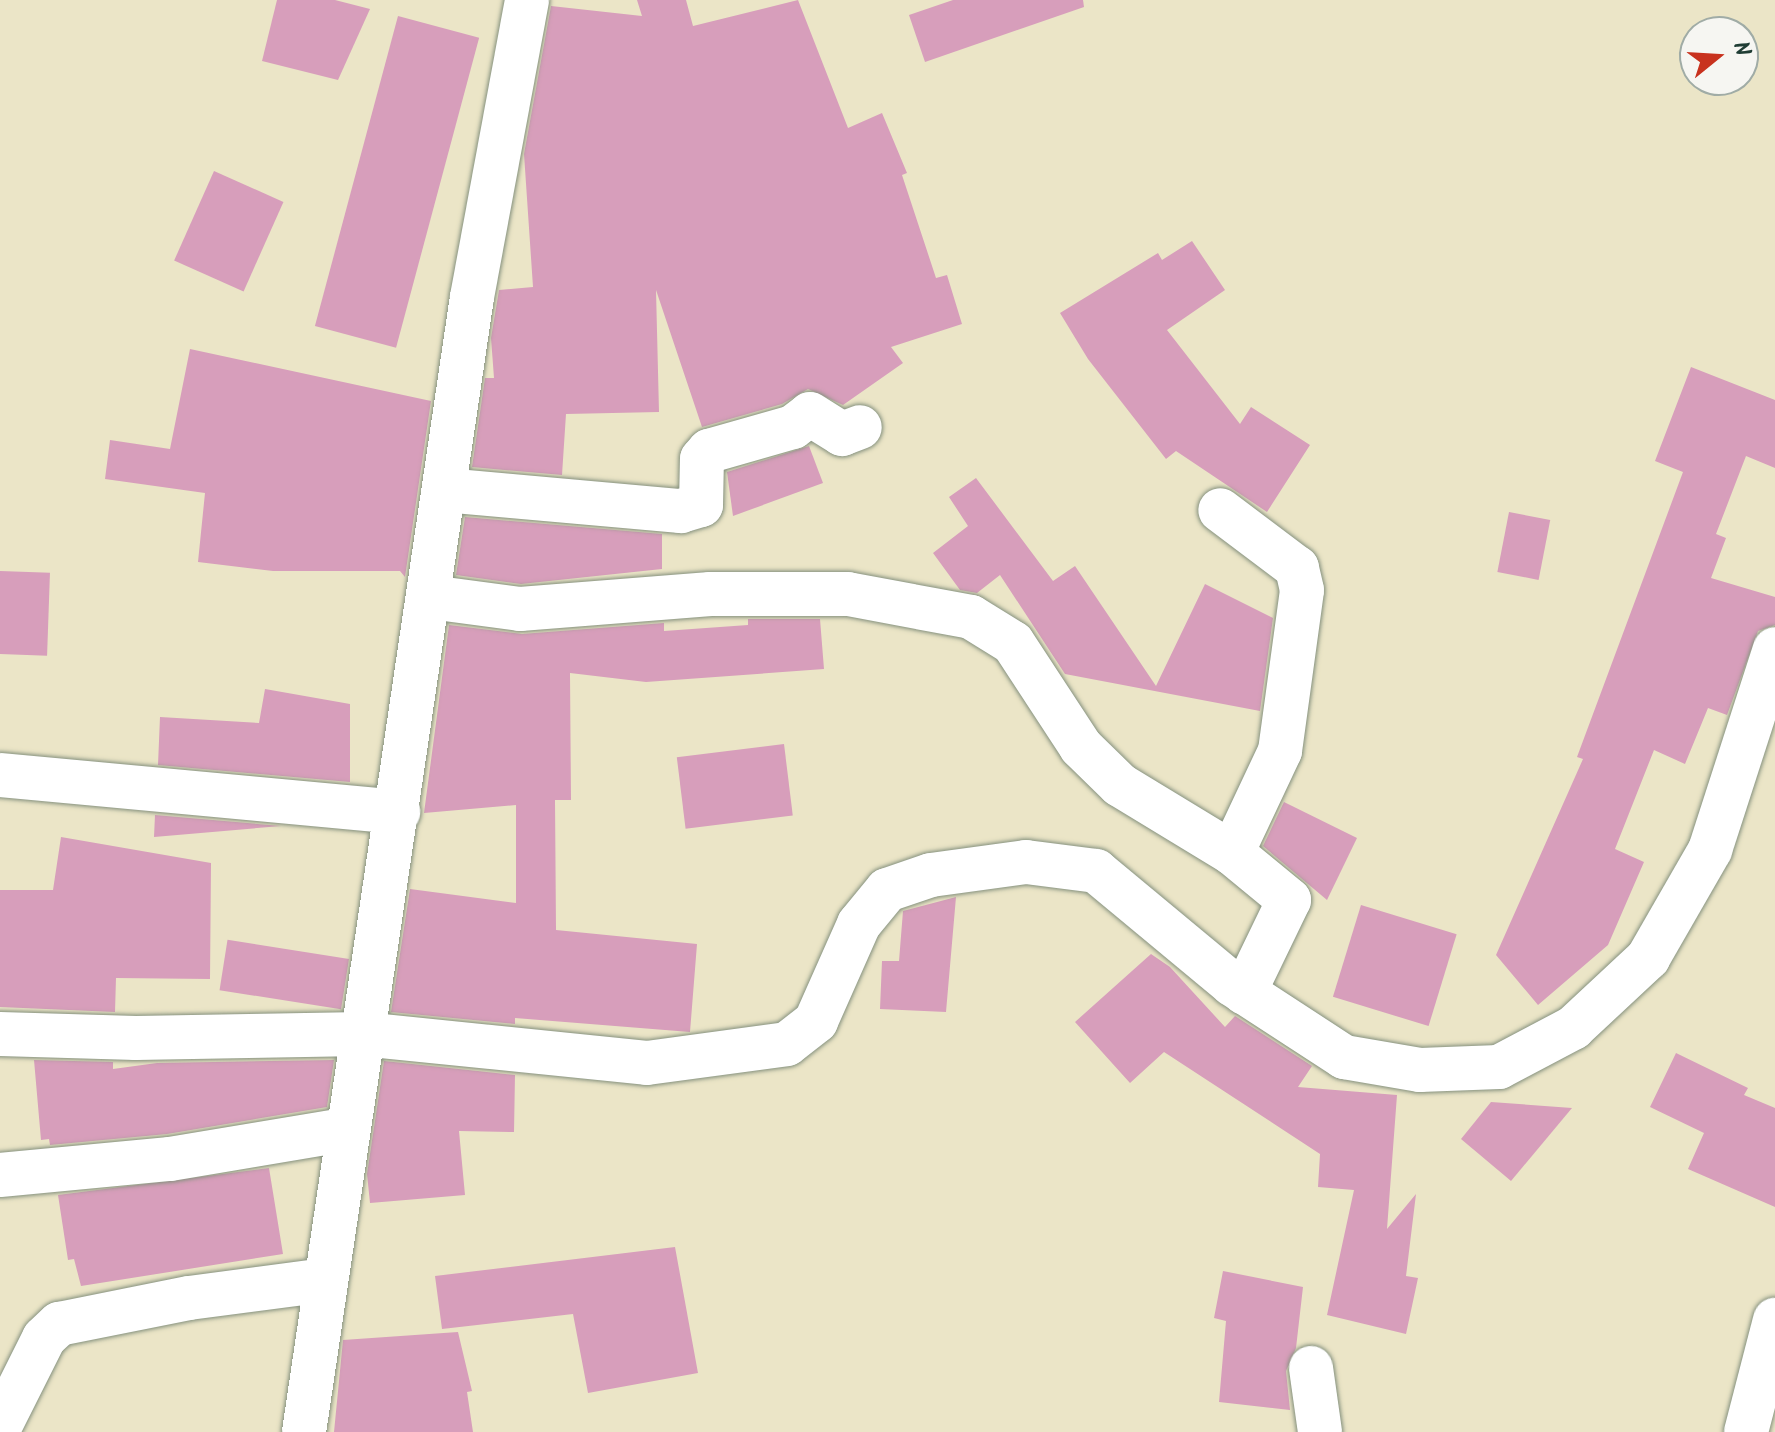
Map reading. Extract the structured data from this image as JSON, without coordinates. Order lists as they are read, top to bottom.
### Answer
{
  "north": "right"
}
